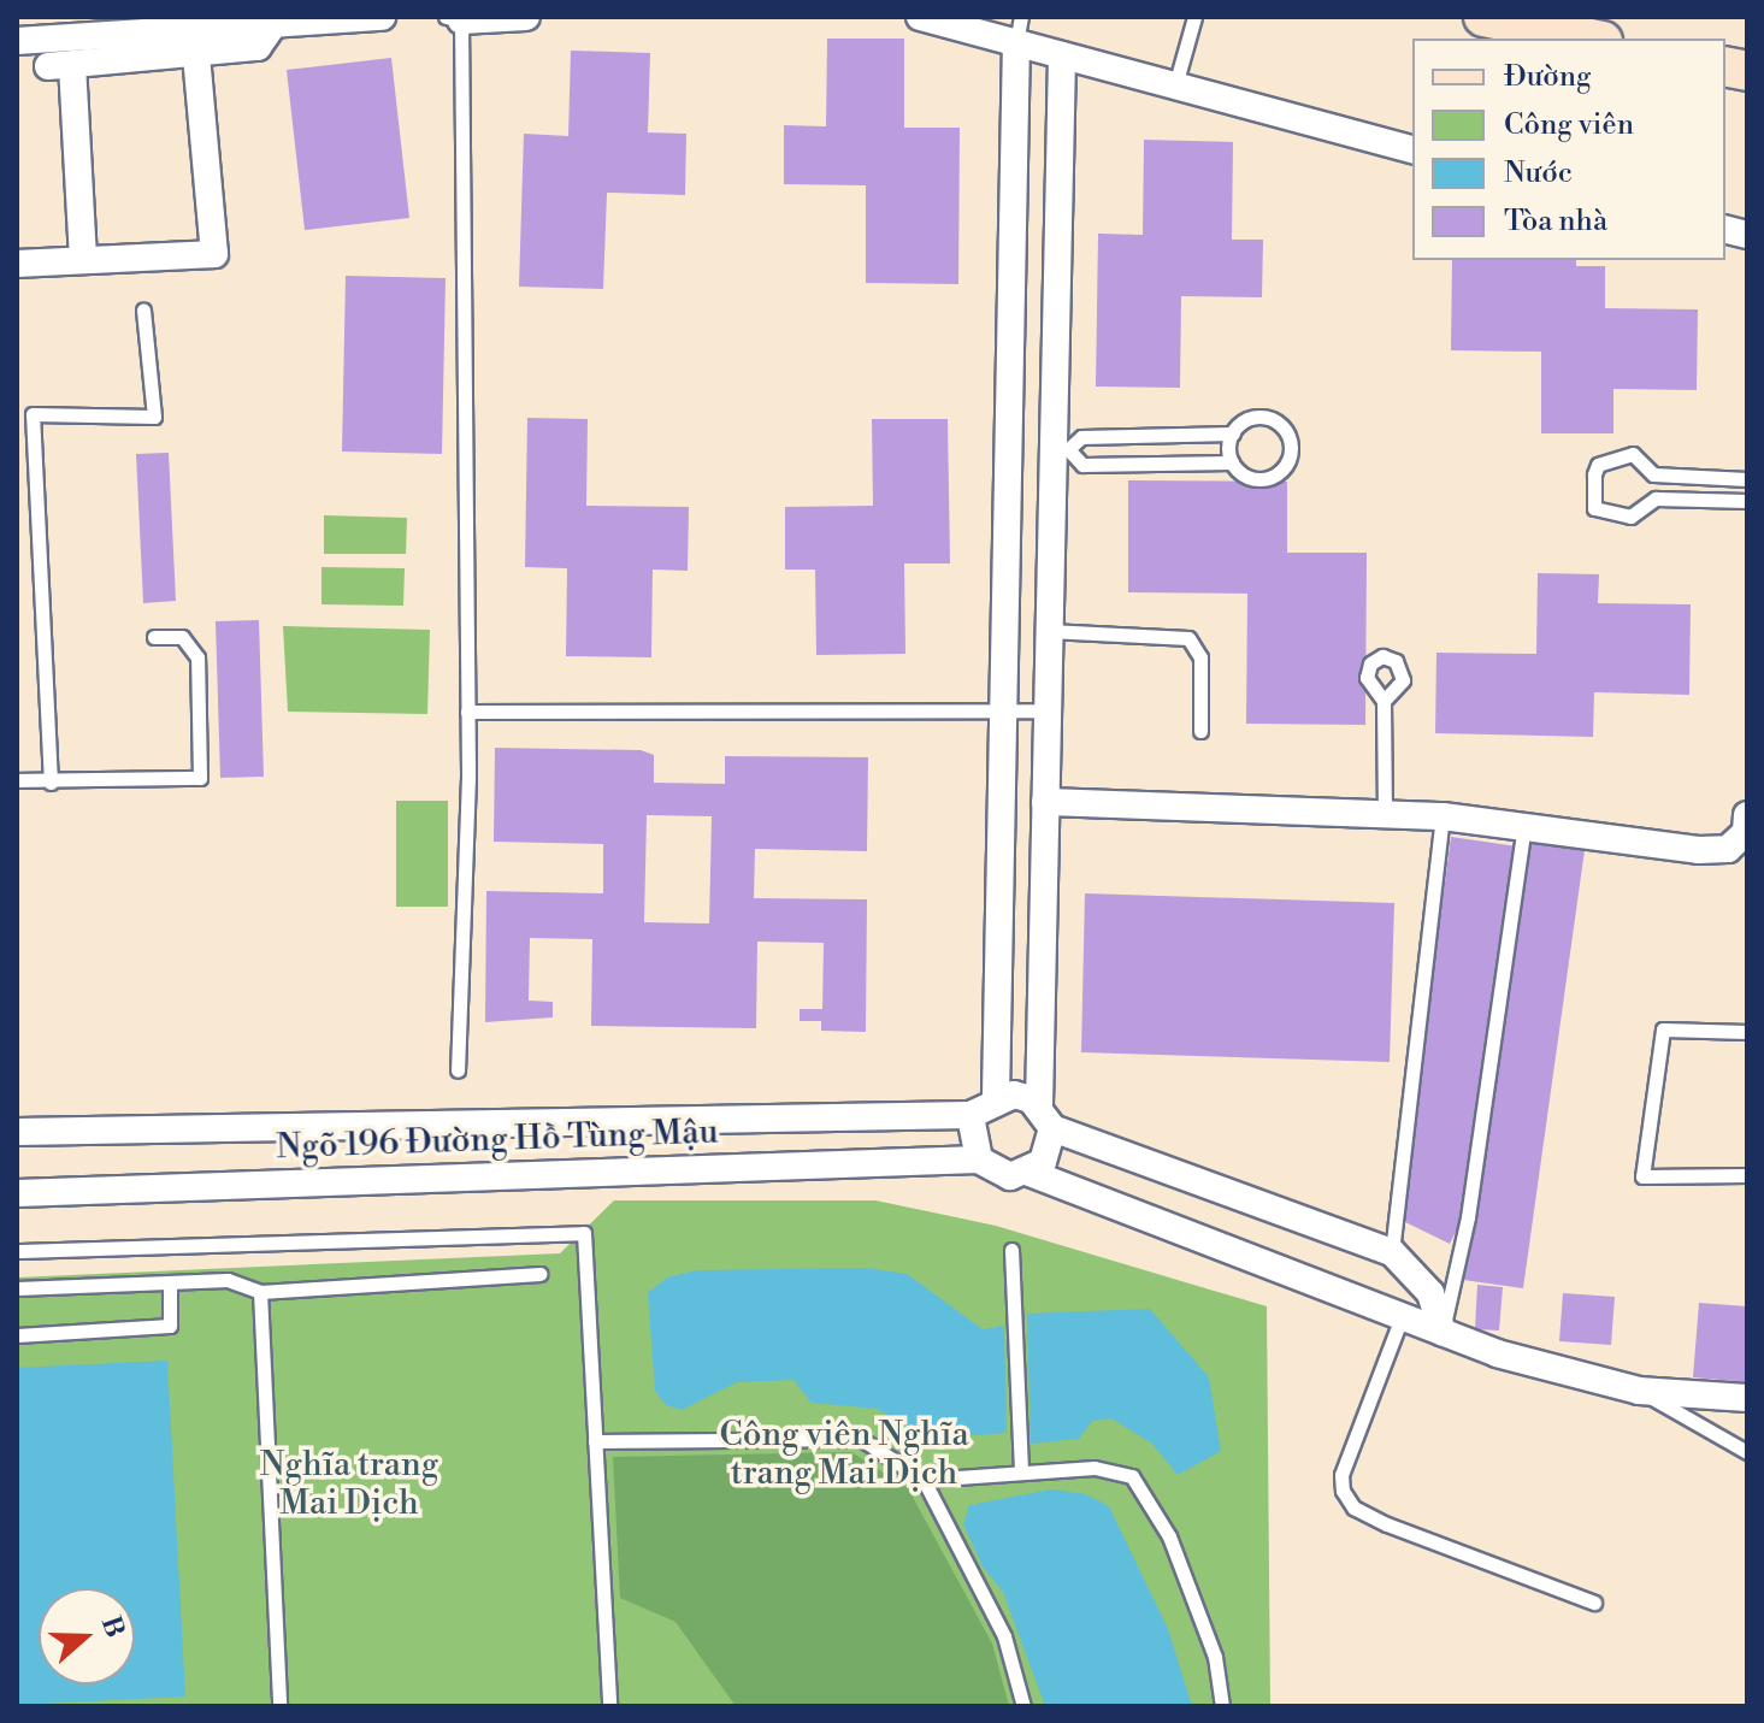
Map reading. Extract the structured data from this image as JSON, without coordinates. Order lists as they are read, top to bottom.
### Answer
{
  "streets": {
    "street": ["Ngõ 196 Đường Hồ Tùng Mậu"]
  },
  "parks": ["Công viên Nghĩa trang Mai Dịch", "Nghĩa trang Mai Dịch"],
  "legend": [
    "Đường",
    "Công viên",
    "Nước",
    "Tòa nhà"
  ],
  "north": "right"
}
